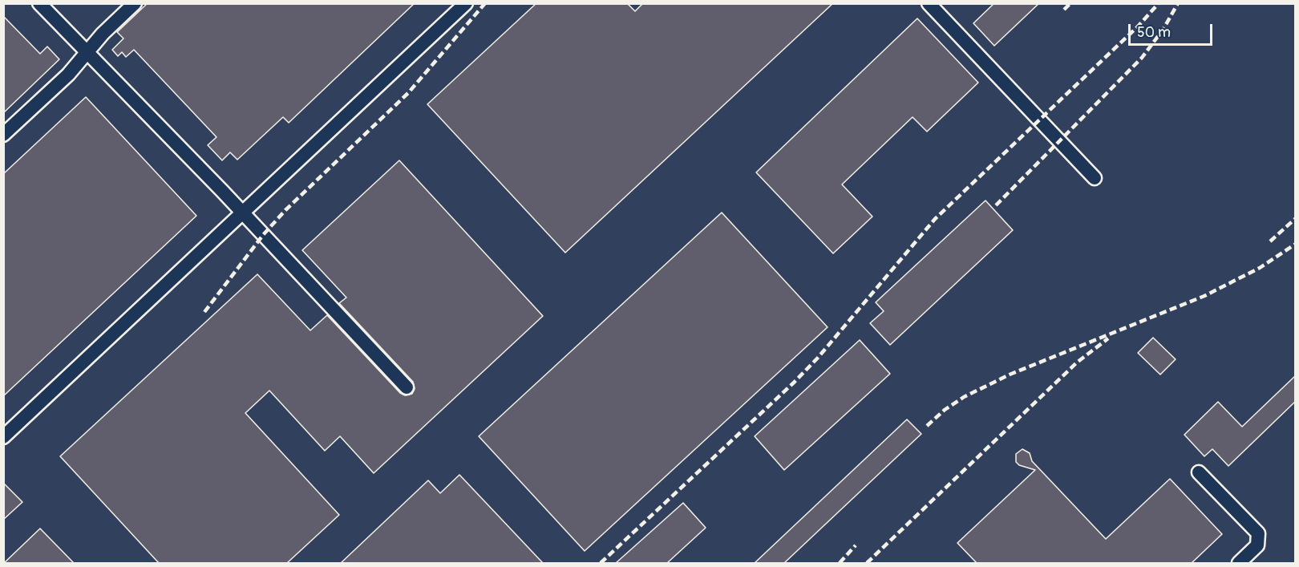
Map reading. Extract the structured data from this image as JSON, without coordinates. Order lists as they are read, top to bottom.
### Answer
{
  "scale_bar": "50 m"
}
